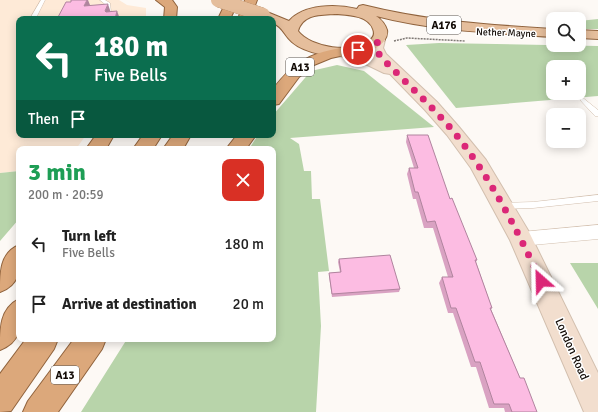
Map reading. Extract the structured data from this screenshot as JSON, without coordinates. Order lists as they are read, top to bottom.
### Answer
{
  "streets": {
    "highway": ["A13"],
    "main road": ["A176", "Nether Mayne", "London Road"]
  },
  "crossings": [
    ["A176", "Nether Mayne"],
    ["A176", "A13"],
    ["A176", "London Road"],
    ["A13", "London Road"]
  ],
  "page": {
    "map_buttons": ["+", "−"],
    "turn": ["180 m", "Five Bells"],
    "then": "Then",
    "heading": ["3 min", "200 m · 20:59"],
    "list": [
      {
        "name": "Turn left",
        "note": "Five Bells",
        "value": "180 m"
      },
      {
        "name": "Arrive at destination",
        "value": "20 m"
      }
    ]
  }
}
